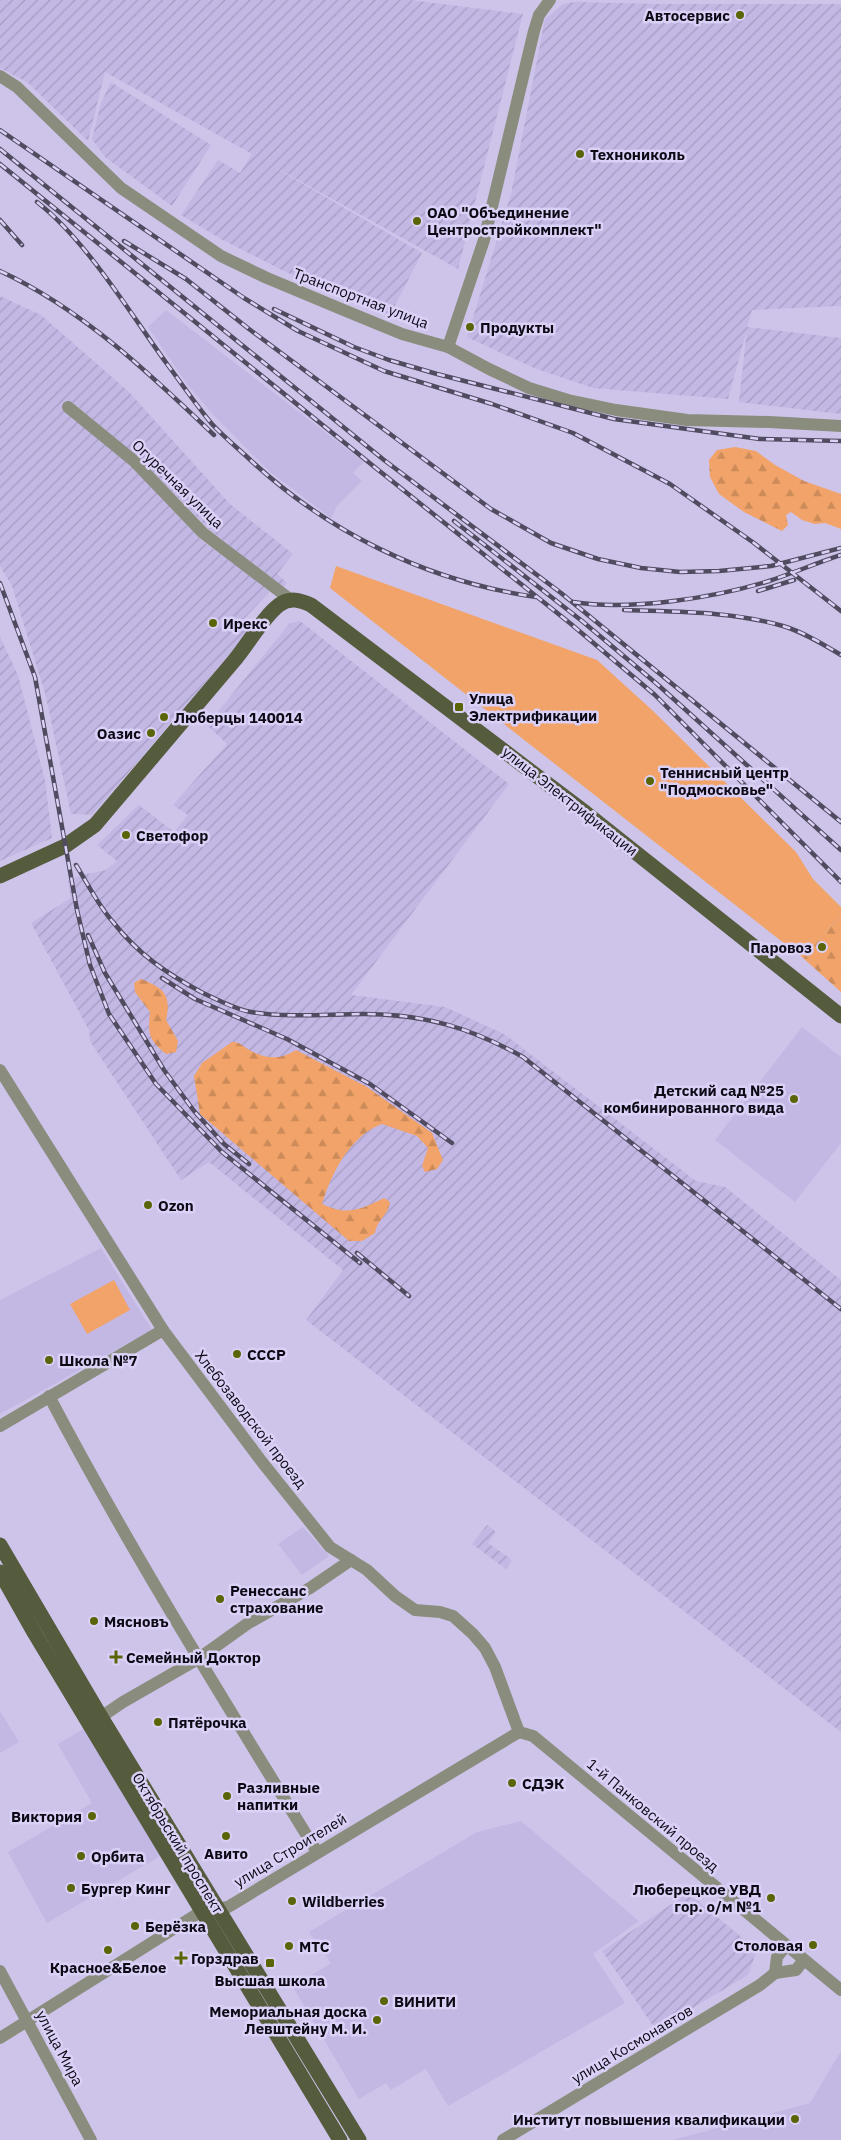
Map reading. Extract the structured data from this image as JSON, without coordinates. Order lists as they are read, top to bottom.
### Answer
{
  "streets": {
    "main road": ["улица Электрификации", "Октябрьский проспект"],
    "street": [
      "Транспортная улица",
      "Огуречная улица",
      "Хлебозаводской проезд",
      "1-й Панковский проезд",
      "улица Строителей",
      "улица Космонавтов",
      "улица Мира"
    ]
  },
  "crossings": [
    ["Огуречная улица", "улица Электрификации"],
    ["Хлебозаводской проезд", "1-й Панковский проезд"],
    ["Хлебозаводской проезд", "улица Строителей"],
    ["1-й Панковский проезд", "улица Строителей"],
    ["Октябрьский проспект", "улица Строителей"],
    ["улица Строителей", "улица Мира"]
  ],
  "places": {
    "other": [
      "Автосервис",
      "Технониколь",
      "ОАО \"Объединение Центростройкомплект\"",
      "Продукты",
      "Ирекс",
      "Люберцы 140014",
      "Оазис",
      "Теннисный центр \"Подмосковье\"",
      "Светофор",
      "Паровоз",
      "Детский сад №25 комбинированного вида",
      "Ozon",
      "СССР",
      "Школа №7",
      "Ренессанс страхование",
      "Мясновъ",
      "Пятёрочка",
      "СДЭК",
      "Разливные напитки",
      "Виктория",
      "Авито",
      "Орбита",
      "Бургер Кинг",
      "Люберецкое УВД гор. о/м №1",
      "Wildberries",
      "Берёзка",
      "Столовая",
      "МТС",
      "Красное&Белое",
      "ВИНИТИ",
      "Мемориальная доска Левштейну М. И.",
      "Институт повышения квалификации"
    ],
    "transit": ["Улица Электрификации", "Высшая школа"],
    "health": ["Семейный Доктор", "Горздрав"]
  }
}
